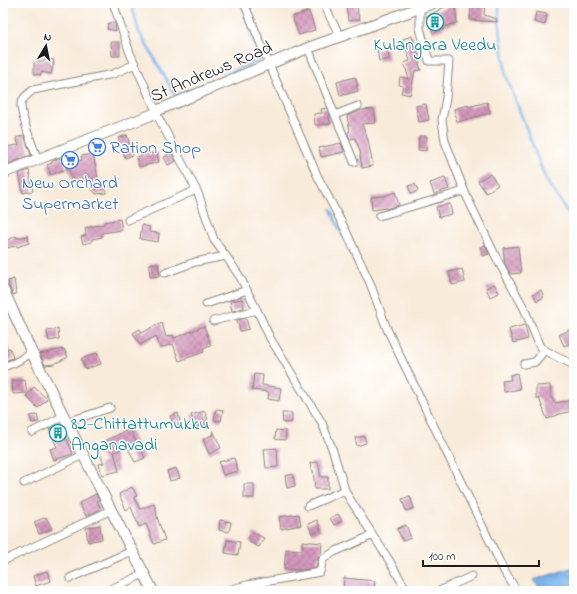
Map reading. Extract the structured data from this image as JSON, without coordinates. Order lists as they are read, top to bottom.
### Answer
{
  "streets": {
    "main road": ["St Andrews Road"]
  },
  "places": {
    "building": ["Kulangara Veedu", "82-Chittattumukku Anganavadi"],
    "supermarket": ["Ration Shop", "New Orchard Supermarket"]
  },
  "scale_bar": "100 m",
  "north": "top"
}
